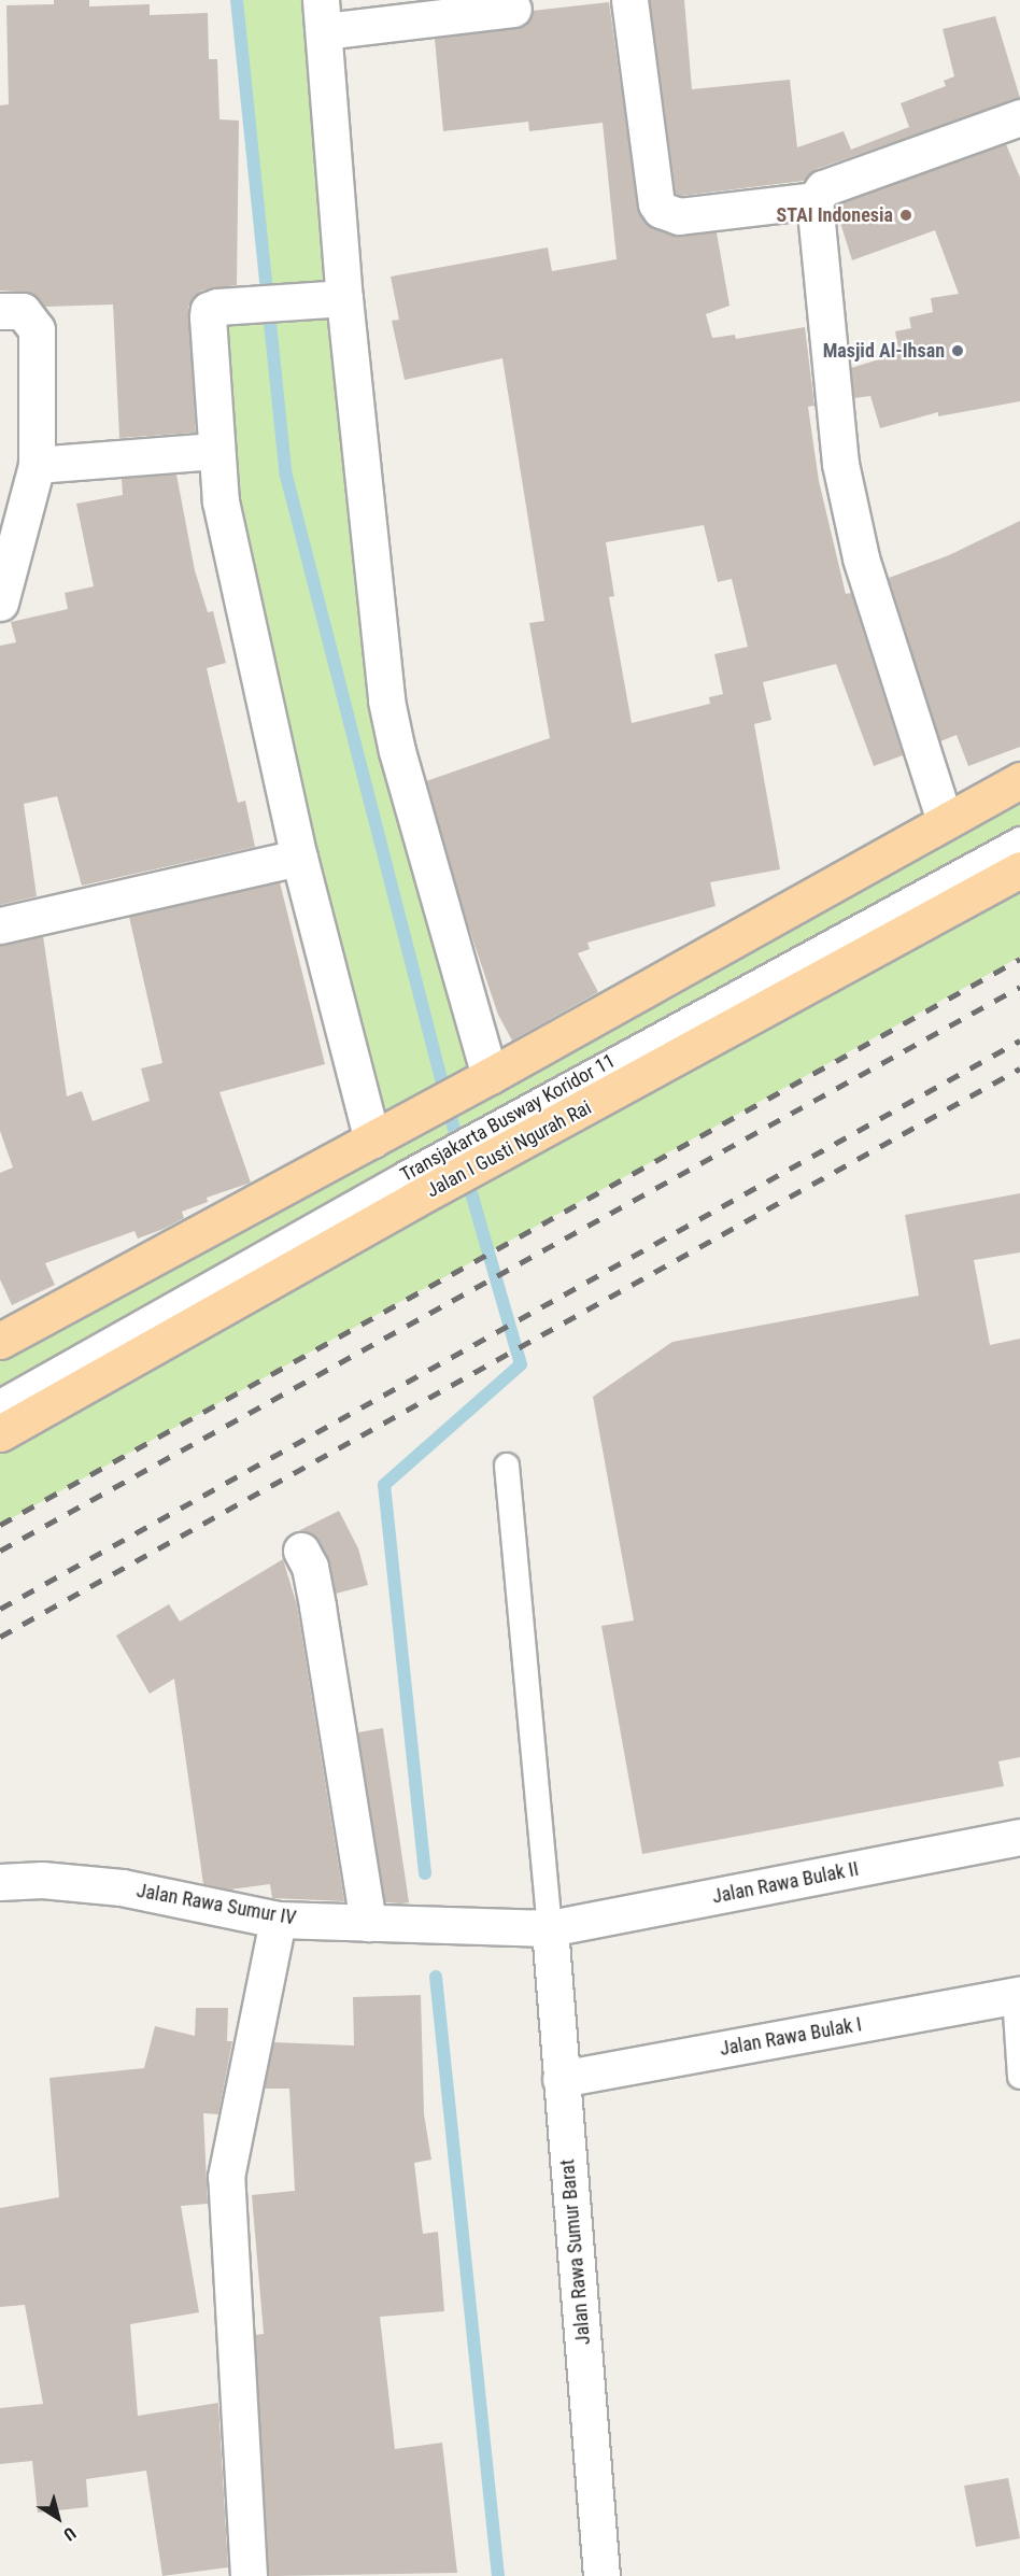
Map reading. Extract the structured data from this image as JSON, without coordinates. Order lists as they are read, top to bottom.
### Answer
{
  "streets": {
    "main road": ["Jalan I Gusti Ngurah Rai"],
    "street": [
      "Jalan Rawa Bulak II",
      "Jalan Rawa Sumur IV",
      "Jalan Rawa Bulak I",
      "Jalan Rawa Sumur Barat"
    ],
    "lane": ["Transjakarta Busway Koridor 11"]
  },
  "crossings": [
    ["Transjakarta Busway Koridor 11", "Jalan I Gusti Ngurah Rai"],
    ["Jalan Rawa Bulak II", "Jalan Rawa Sumur IV"],
    ["Jalan Rawa Bulak II", "Jalan Rawa Sumur Barat"],
    ["Jalan Rawa Sumur IV", "Jalan Rawa Sumur Barat"],
    ["Jalan Rawa Bulak I", "Jalan Rawa Sumur Barat"]
  ],
  "places": ["STAI Indonesia", "Masjid Al-Ihsan"],
  "north": "bottom right"
}
